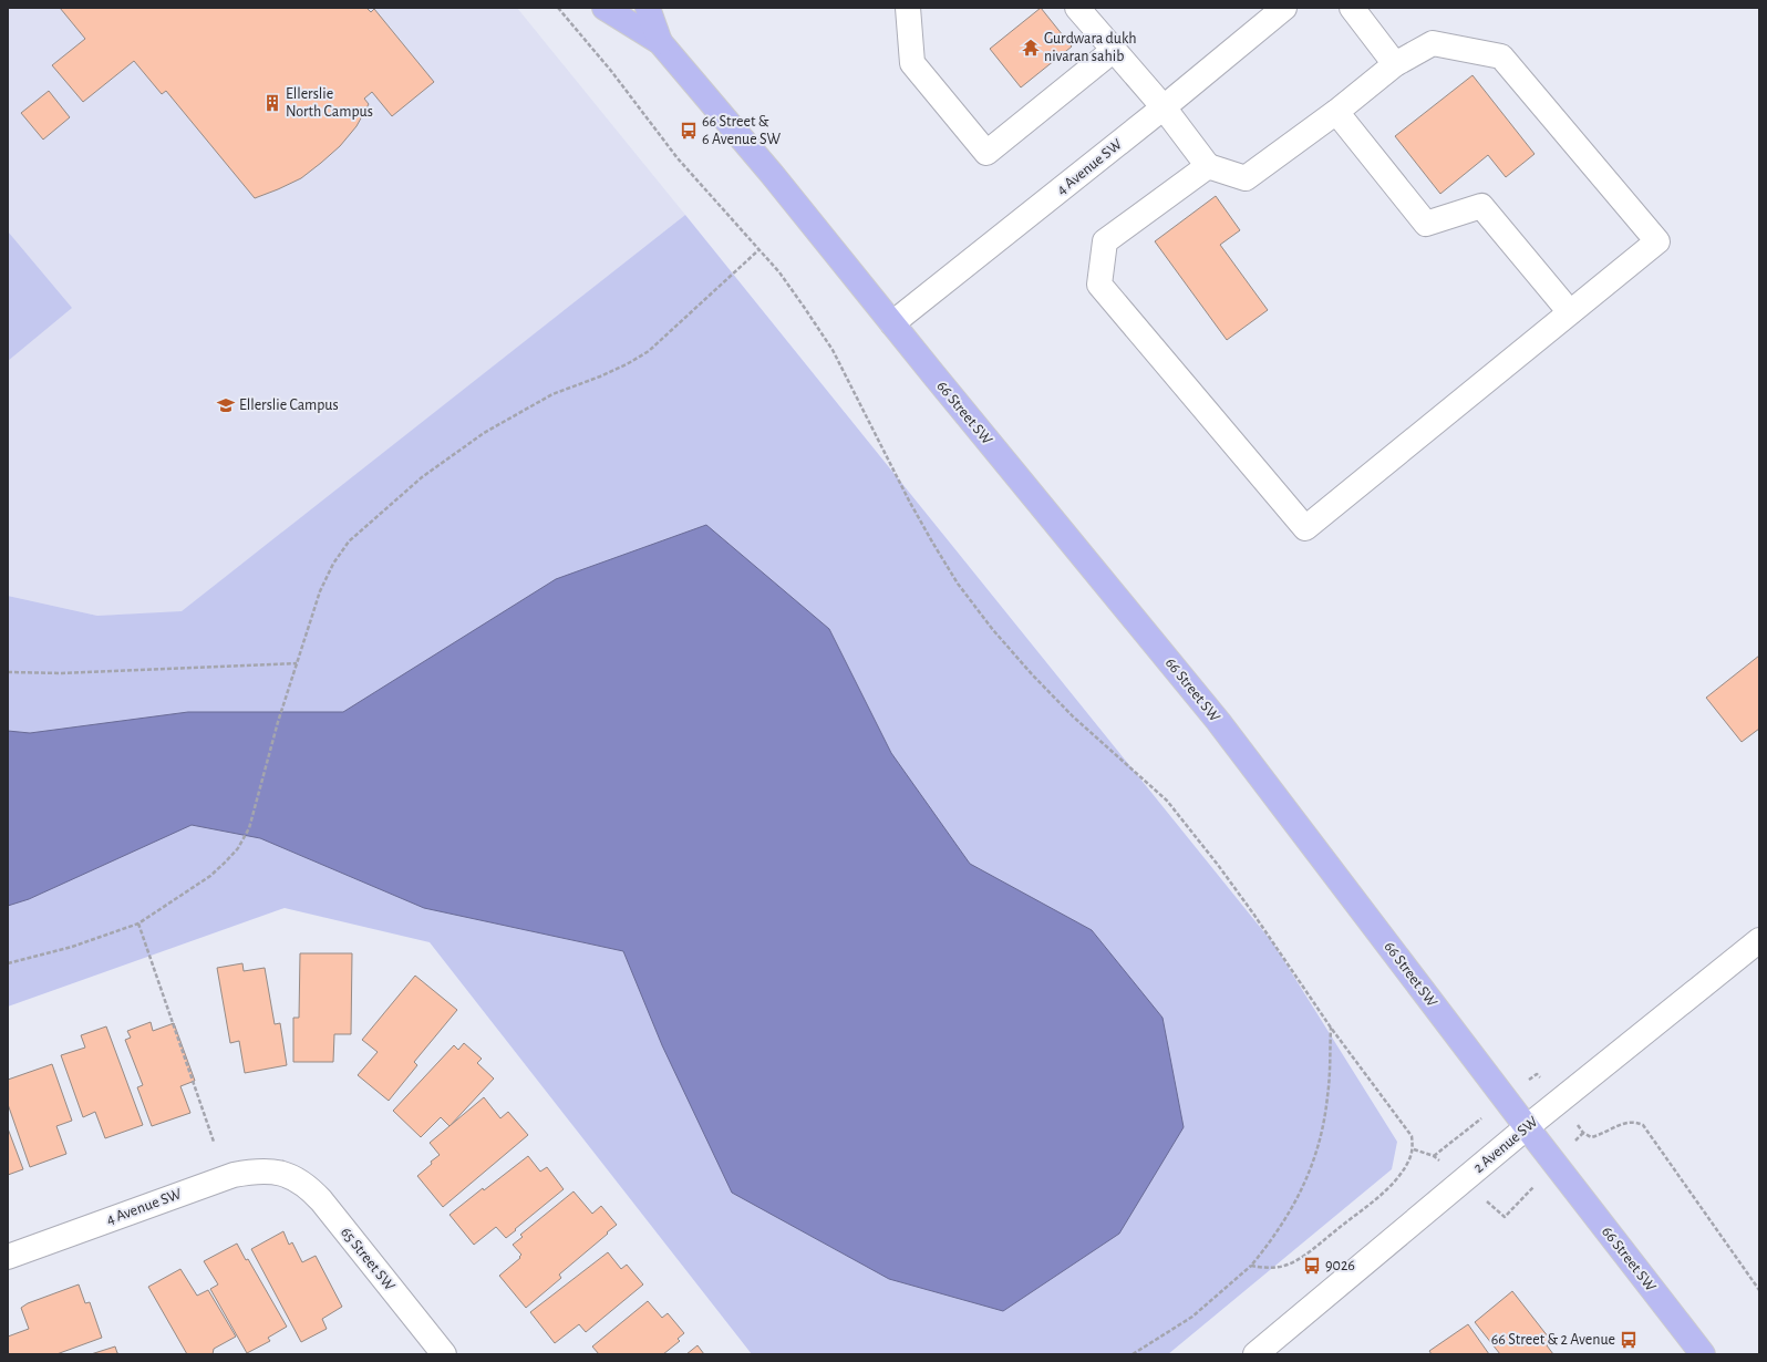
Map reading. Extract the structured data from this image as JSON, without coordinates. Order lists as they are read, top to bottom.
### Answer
{
  "streets": {
    "main road": ["66 Street SW"],
    "street": ["4 Avenue SW", "2 Avenue SW", "65 Street SW"]
  },
  "crossings": [
    ["4 Avenue SW", "66 Street SW"],
    ["4 Avenue SW", "65 Street SW"],
    ["66 Street SW", "2 Avenue SW"]
  ],
  "places": {
    "temple": ["Gurdwara dukh nivaran sahib"],
    "building": ["Ellerslie North Campus"],
    "bus stop": ["66 Street & 6 Avenue SW", "9026", "66 Street & 2 Avenue"],
    "school or university": ["Ellerslie Campus"]
  }
}
